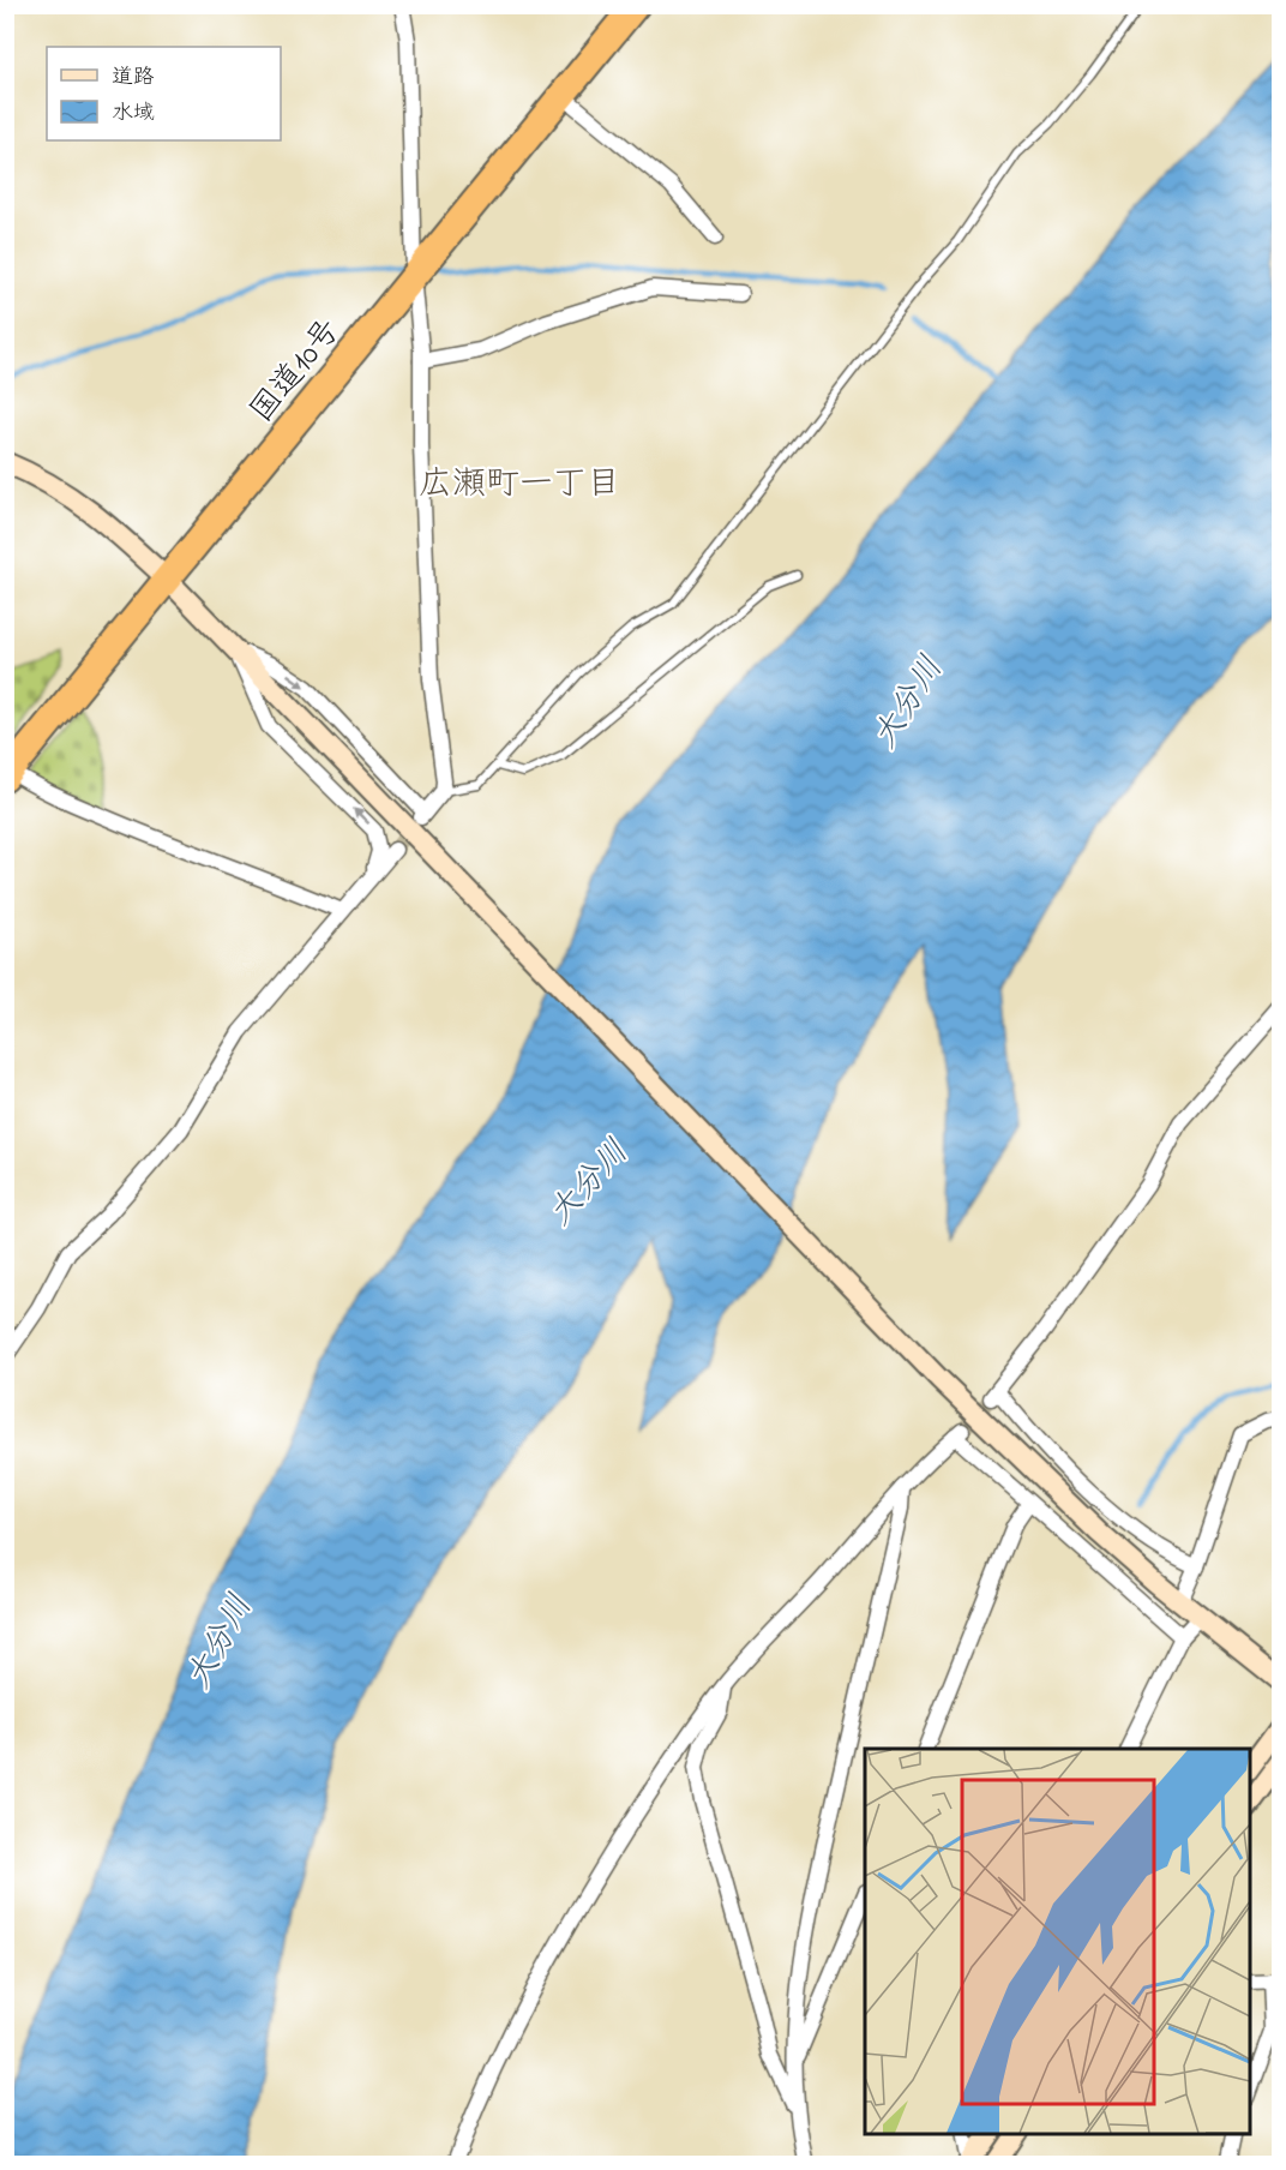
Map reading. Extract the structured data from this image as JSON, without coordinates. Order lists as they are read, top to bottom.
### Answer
{
  "streets": {
    "highway": ["国道10号"]
  },
  "districts": ["広瀬町一丁目"],
  "water": ["大分川"],
  "legend": ["道路", "水域"]
}
